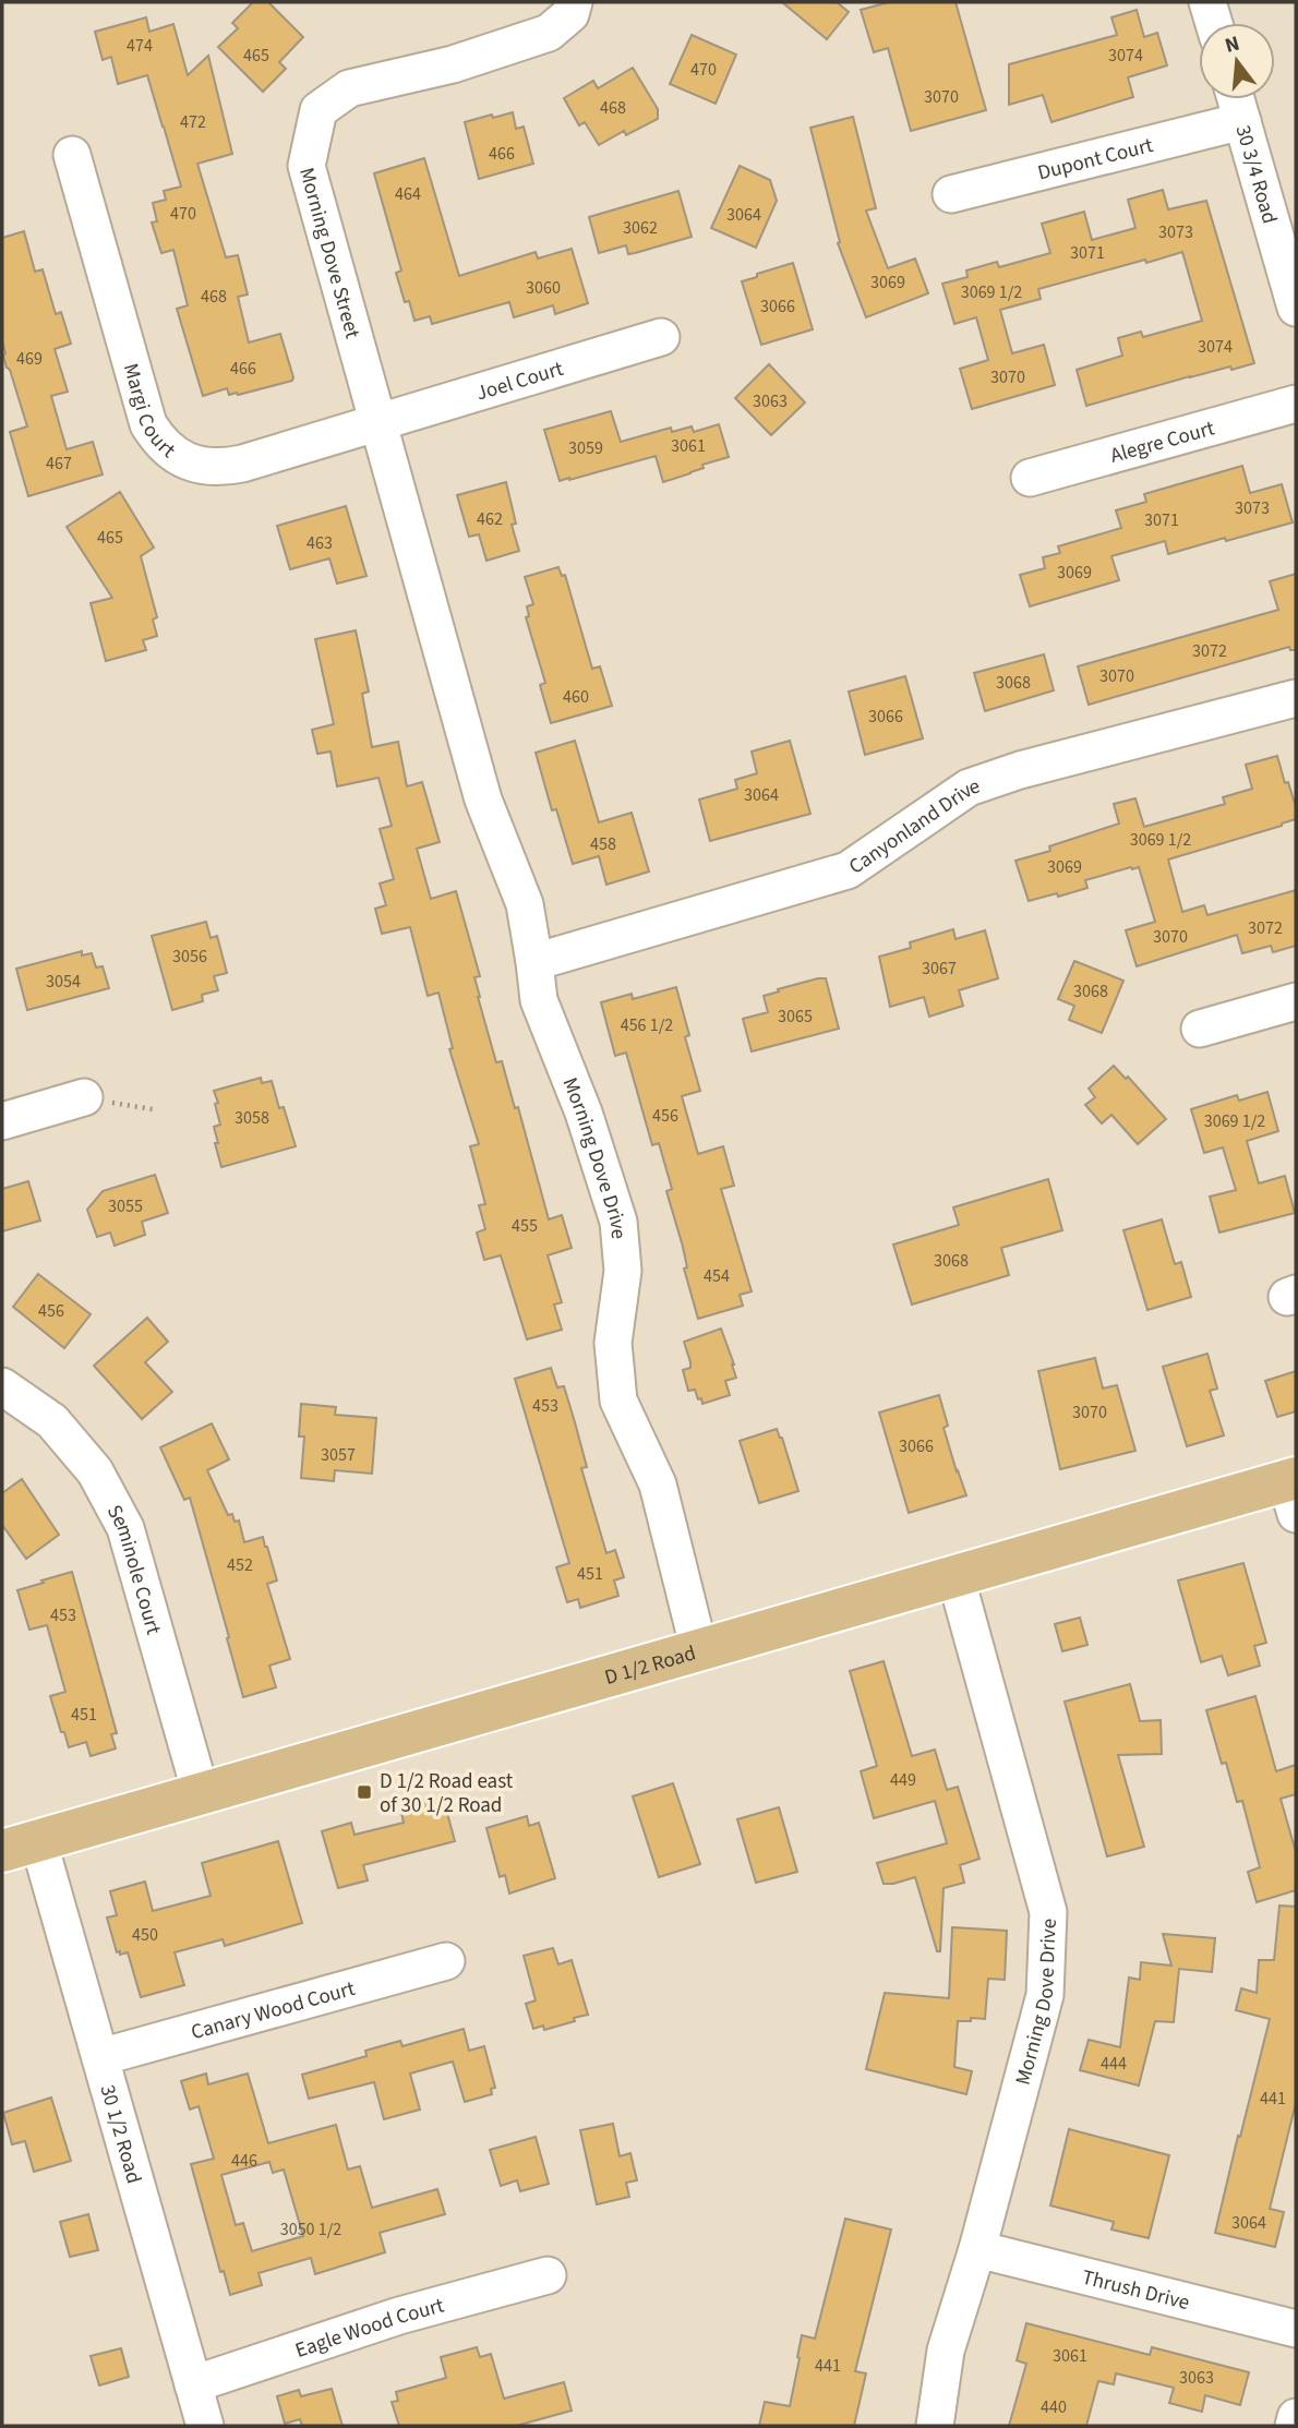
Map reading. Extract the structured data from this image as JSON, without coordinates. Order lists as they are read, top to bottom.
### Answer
{
  "streets": {
    "main road": ["D 1/2 Road"],
    "street": [
      "Dupont Court",
      "30 3/4 Road",
      "Morning Dove Street",
      "Joel Court",
      "Margi Court",
      "Alegre Court",
      "Canyonland Drive",
      "Morning Dove Drive",
      "Seminole Court",
      "Canary Wood Court",
      "30 1/2 Road",
      "Thrush Drive",
      "Eagle Wood Court"
    ]
  },
  "crossings": [
    ["Dupont Court", "30 3/4 Road"],
    ["Morning Dove Street", "Joel Court"],
    ["Morning Dove Street", "Margi Court"],
    ["Morning Dove Street", "Morning Dove Drive"],
    ["Joel Court", "Margi Court"],
    ["Canyonland Drive", "Morning Dove Drive"],
    ["Morning Dove Drive", "D 1/2 Road"],
    ["Morning Dove Drive", "Thrush Drive"],
    ["Seminole Court", "D 1/2 Road"],
    ["D 1/2 Road", "30 1/2 Road"],
    ["Canary Wood Court", "30 1/2 Road"],
    ["30 1/2 Road", "Eagle Wood Court"]
  ],
  "places": {
    "transit": ["D 1/2 Road east of 30 1/2 Road"]
  },
  "house_numbers": [
    "474",
    "465",
    "3074",
    "470",
    "3070",
    "468",
    "472",
    "466",
    "464",
    "470",
    "3064",
    "3062",
    "3073",
    "3071",
    "3069",
    "3060",
    "3069 1/2",
    "468",
    "3066",
    "3074",
    "469",
    "466",
    "3070",
    "3063",
    "3061",
    "3059",
    "467",
    "3073",
    "462",
    "3071",
    "465",
    "463",
    "3069",
    "3072",
    "3070",
    "3068",
    "460",
    "3066",
    "3064",
    "3069 1/2",
    "458",
    "3069",
    "3072",
    "3070",
    "3056",
    "3067",
    "3054",
    "3068",
    "3065",
    "456 1/2",
    "456",
    "3058",
    "3069 1/2",
    "3055",
    "455",
    "3068",
    "454",
    "456",
    "453",
    "3070",
    "3066",
    "3057",
    "452",
    "451",
    "453",
    "451",
    "449",
    "450",
    "444",
    "441",
    "446",
    "3064",
    "3050 1/2",
    "3061",
    "441",
    "3063",
    "440"
  ],
  "north": "top"
}
